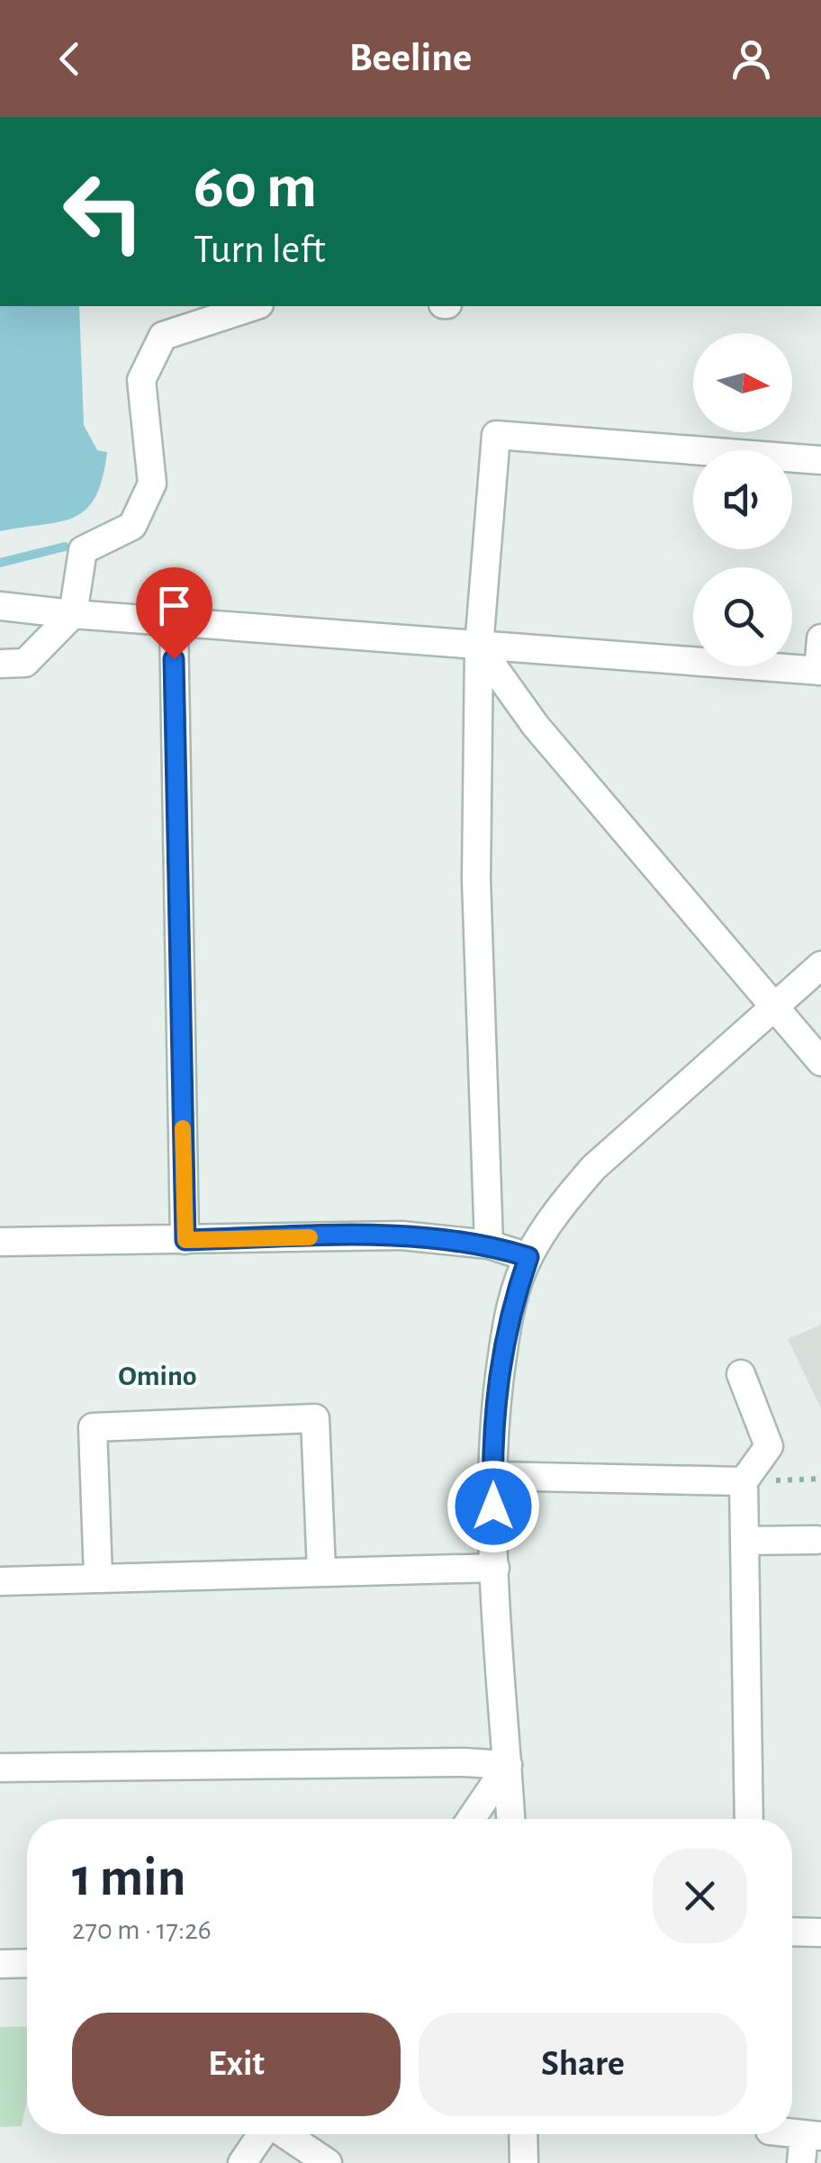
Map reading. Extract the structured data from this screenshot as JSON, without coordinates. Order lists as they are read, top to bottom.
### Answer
{
  "districts": ["Omino"],
  "north": "right",
  "page": {
    "header": "Beeline",
    "turn": ["60 m", "Turn left"],
    "heading": ["1 min", "270 m · 17:26"],
    "buttons": ["Exit", "Share"]
  }
}
